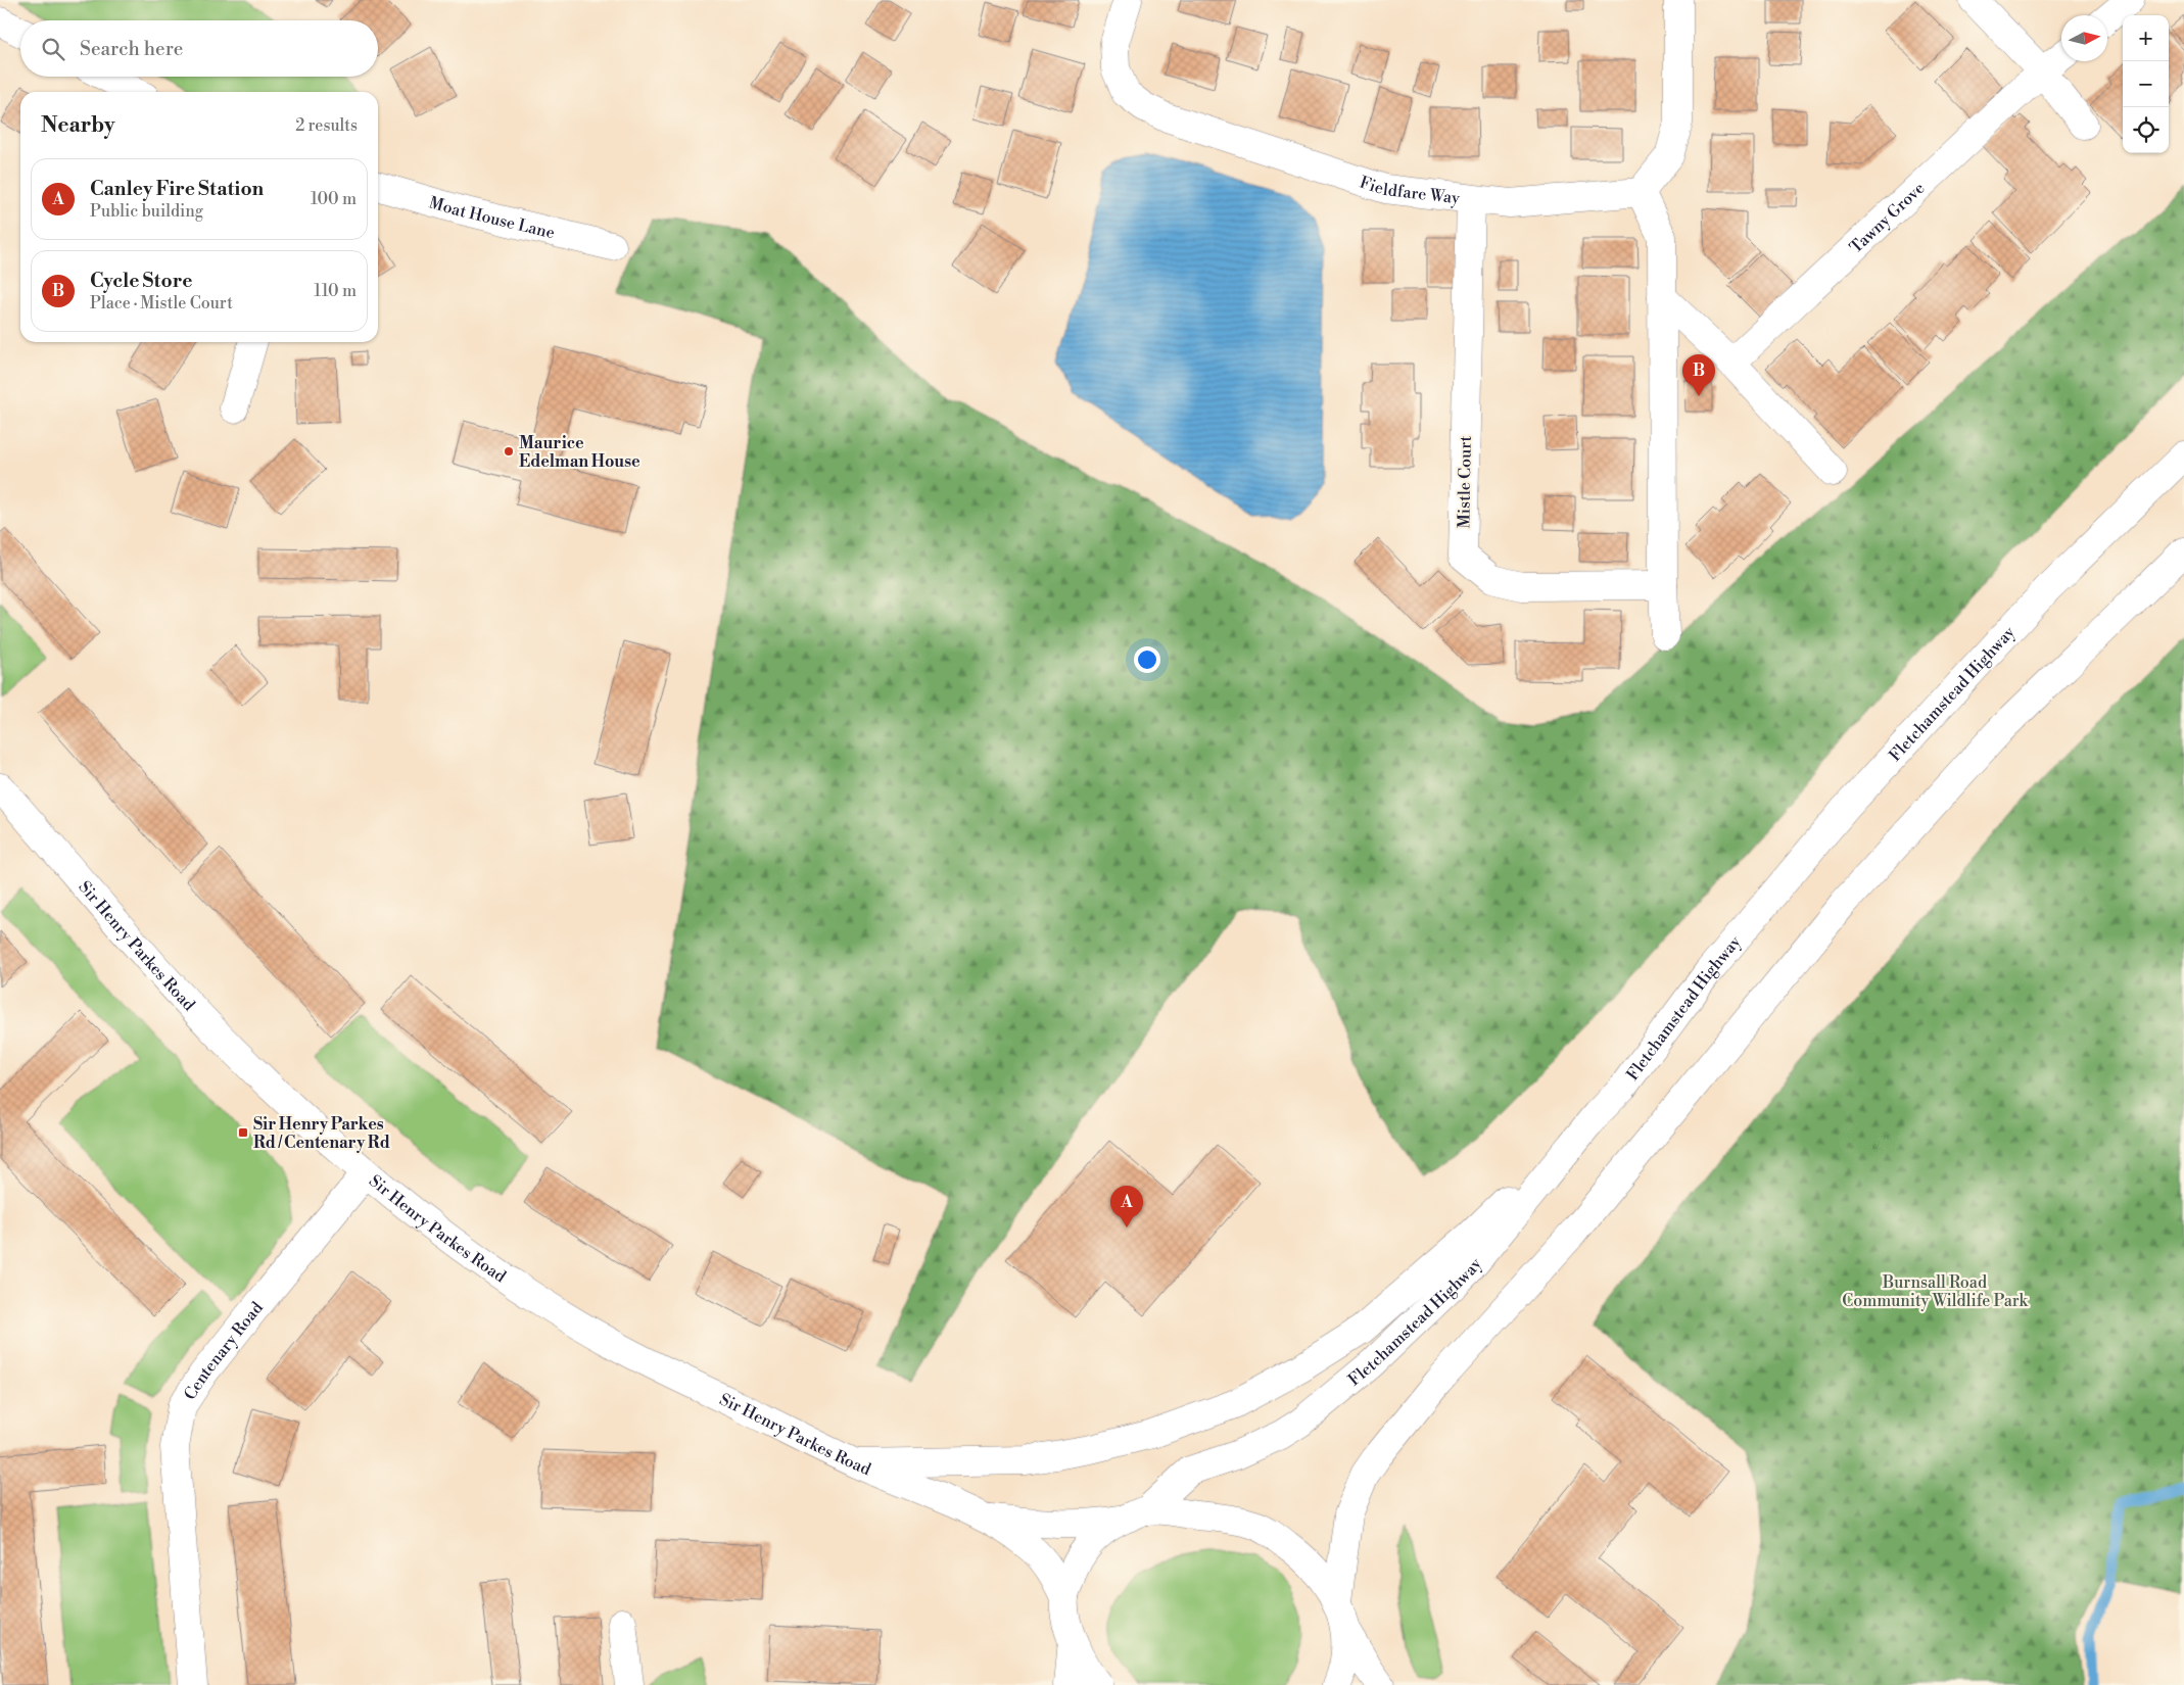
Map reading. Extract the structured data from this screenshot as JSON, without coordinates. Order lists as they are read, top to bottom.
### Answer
{
  "streets": {
    "main road": [
      "Fieldfare Way",
      "Moat House Lane",
      "Tawny Grove",
      "Mistle Court",
      "Fletchamstead Highway",
      "Sir Henry Parkes Road",
      "Centenary Road"
    ]
  },
  "crossings": [
    ["Fieldfare Way", "Mistle Court"],
    ["Sir Henry Parkes Road", "Centenary Road"]
  ],
  "parks": ["Burnsall Road Community Wildlife Park"],
  "places": {
    "other": ["Maurice Edelman House"],
    "transit": ["Sir Henry Parkes Rd / Centenary Rd"]
  },
  "north": "right",
  "page": {
    "map_buttons": ["+", "−"],
    "search": "Search here",
    "heading": ["Nearby", "2 results"],
    "list": [
      {
        "mark": "A",
        "name": "Canley Fire Station",
        "note": "Public building",
        "value": "100 m"
      },
      {
        "mark": "B",
        "name": "Cycle Store",
        "note": "Place · Mistle Court",
        "value": "110 m"
      }
    ],
    "pins": ["B", "A"]
  }
}
